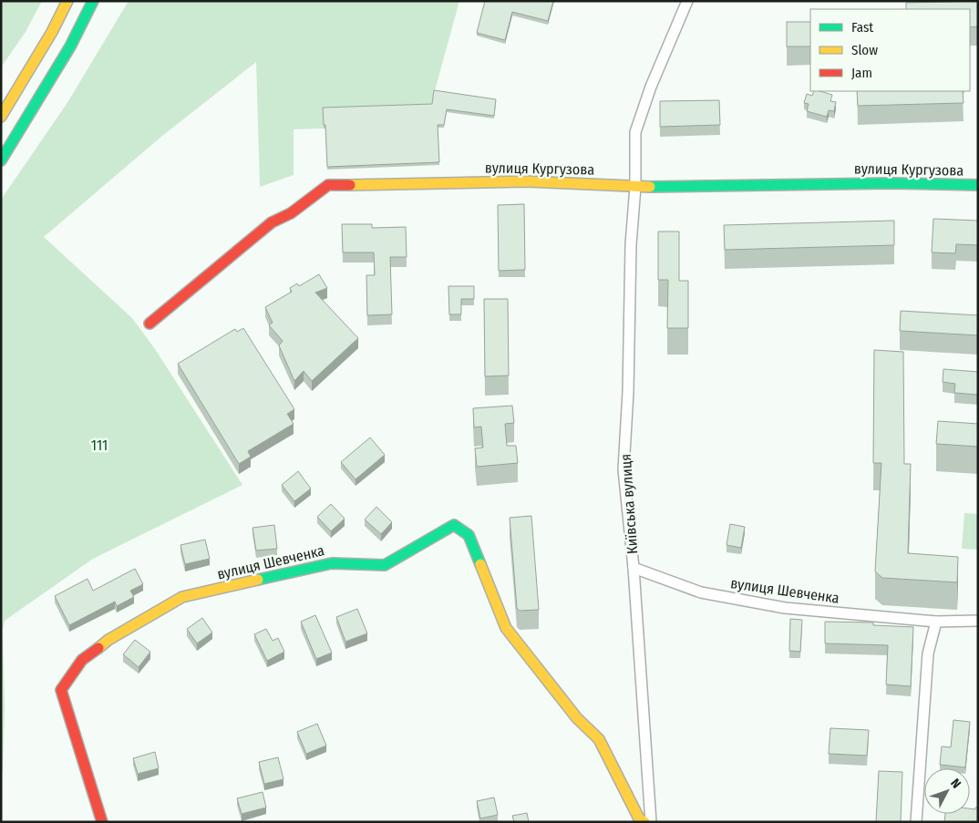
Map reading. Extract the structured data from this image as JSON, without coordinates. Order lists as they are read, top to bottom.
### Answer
{
  "streets": {
    "street": ["вулиця Кургузова", "Київська вулиця", "вулиця Шевченка"]
  },
  "crossings": [
    ["вулиця Кургузова", "Київська вулиця"],
    ["Київська вулиця", "вулиця Шевченка"]
  ],
  "parks": ["111"],
  "legend": ["Fast", "Slow", "Jam"],
  "north": "top right"
}
